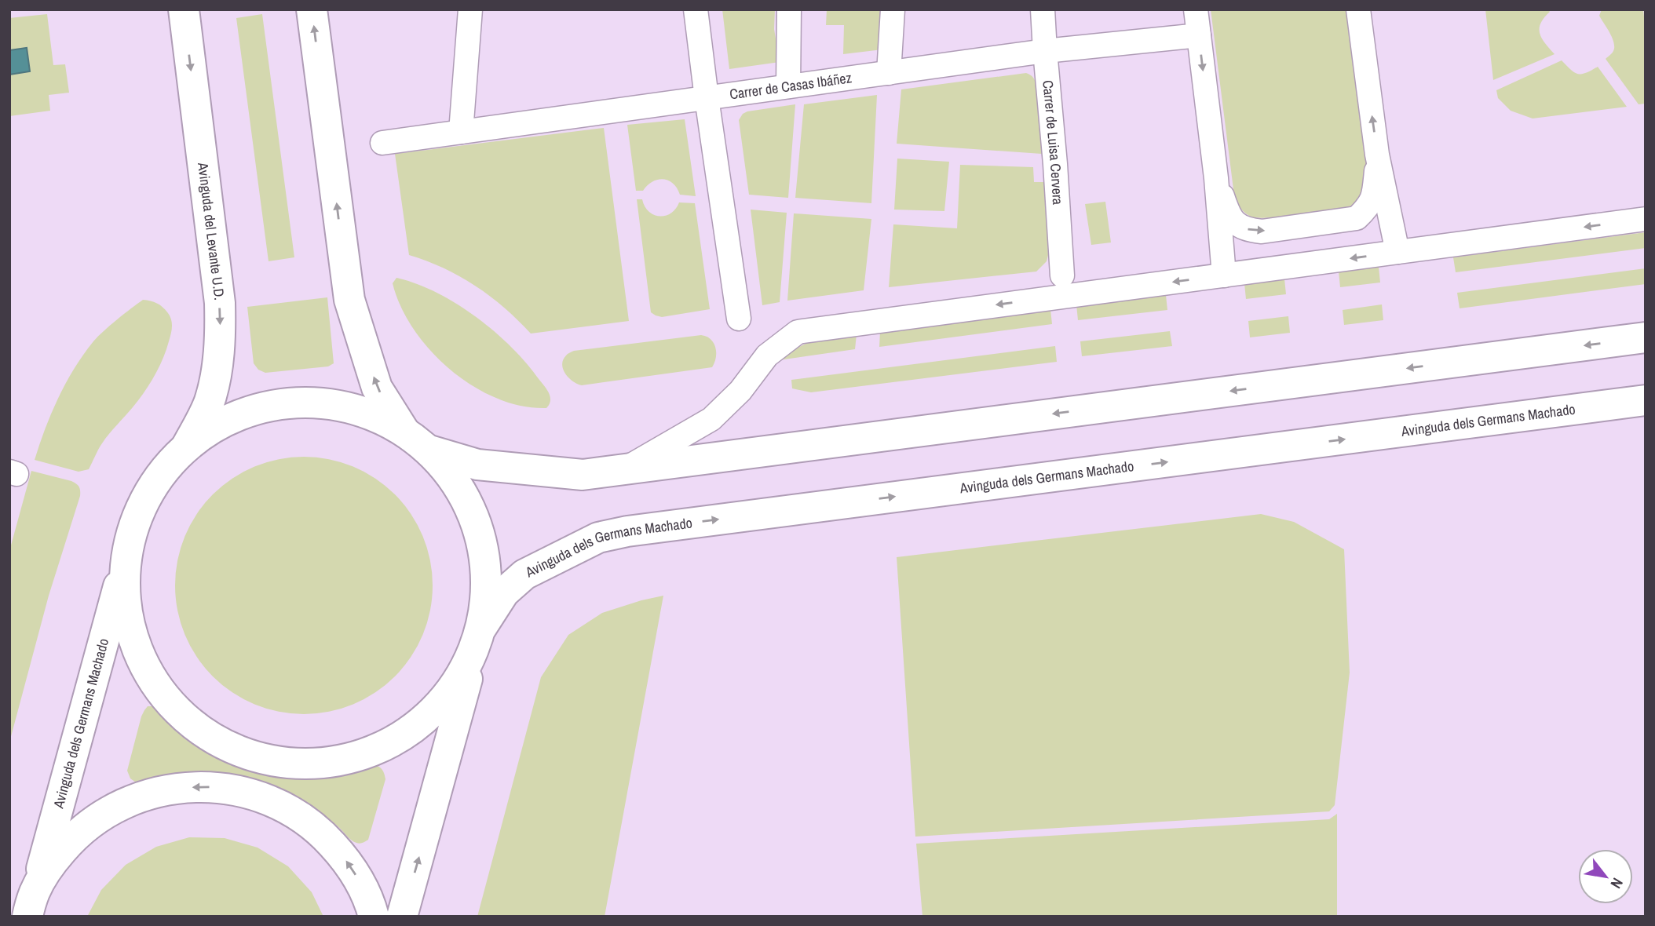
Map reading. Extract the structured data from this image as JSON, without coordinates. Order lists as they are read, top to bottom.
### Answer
{
  "streets": {
    "main road": ["Avinguda del Levante U.D.", "Avinguda dels Germans Machado"],
    "street": ["Carrer de Casas Ibáñez", "Carrer de Luisa Cervera"]
  },
  "crossings": [
    ["Carrer de Casas Ibáñez", "Carrer de Luisa Cervera"]
  ],
  "north": "bottom right"
}
